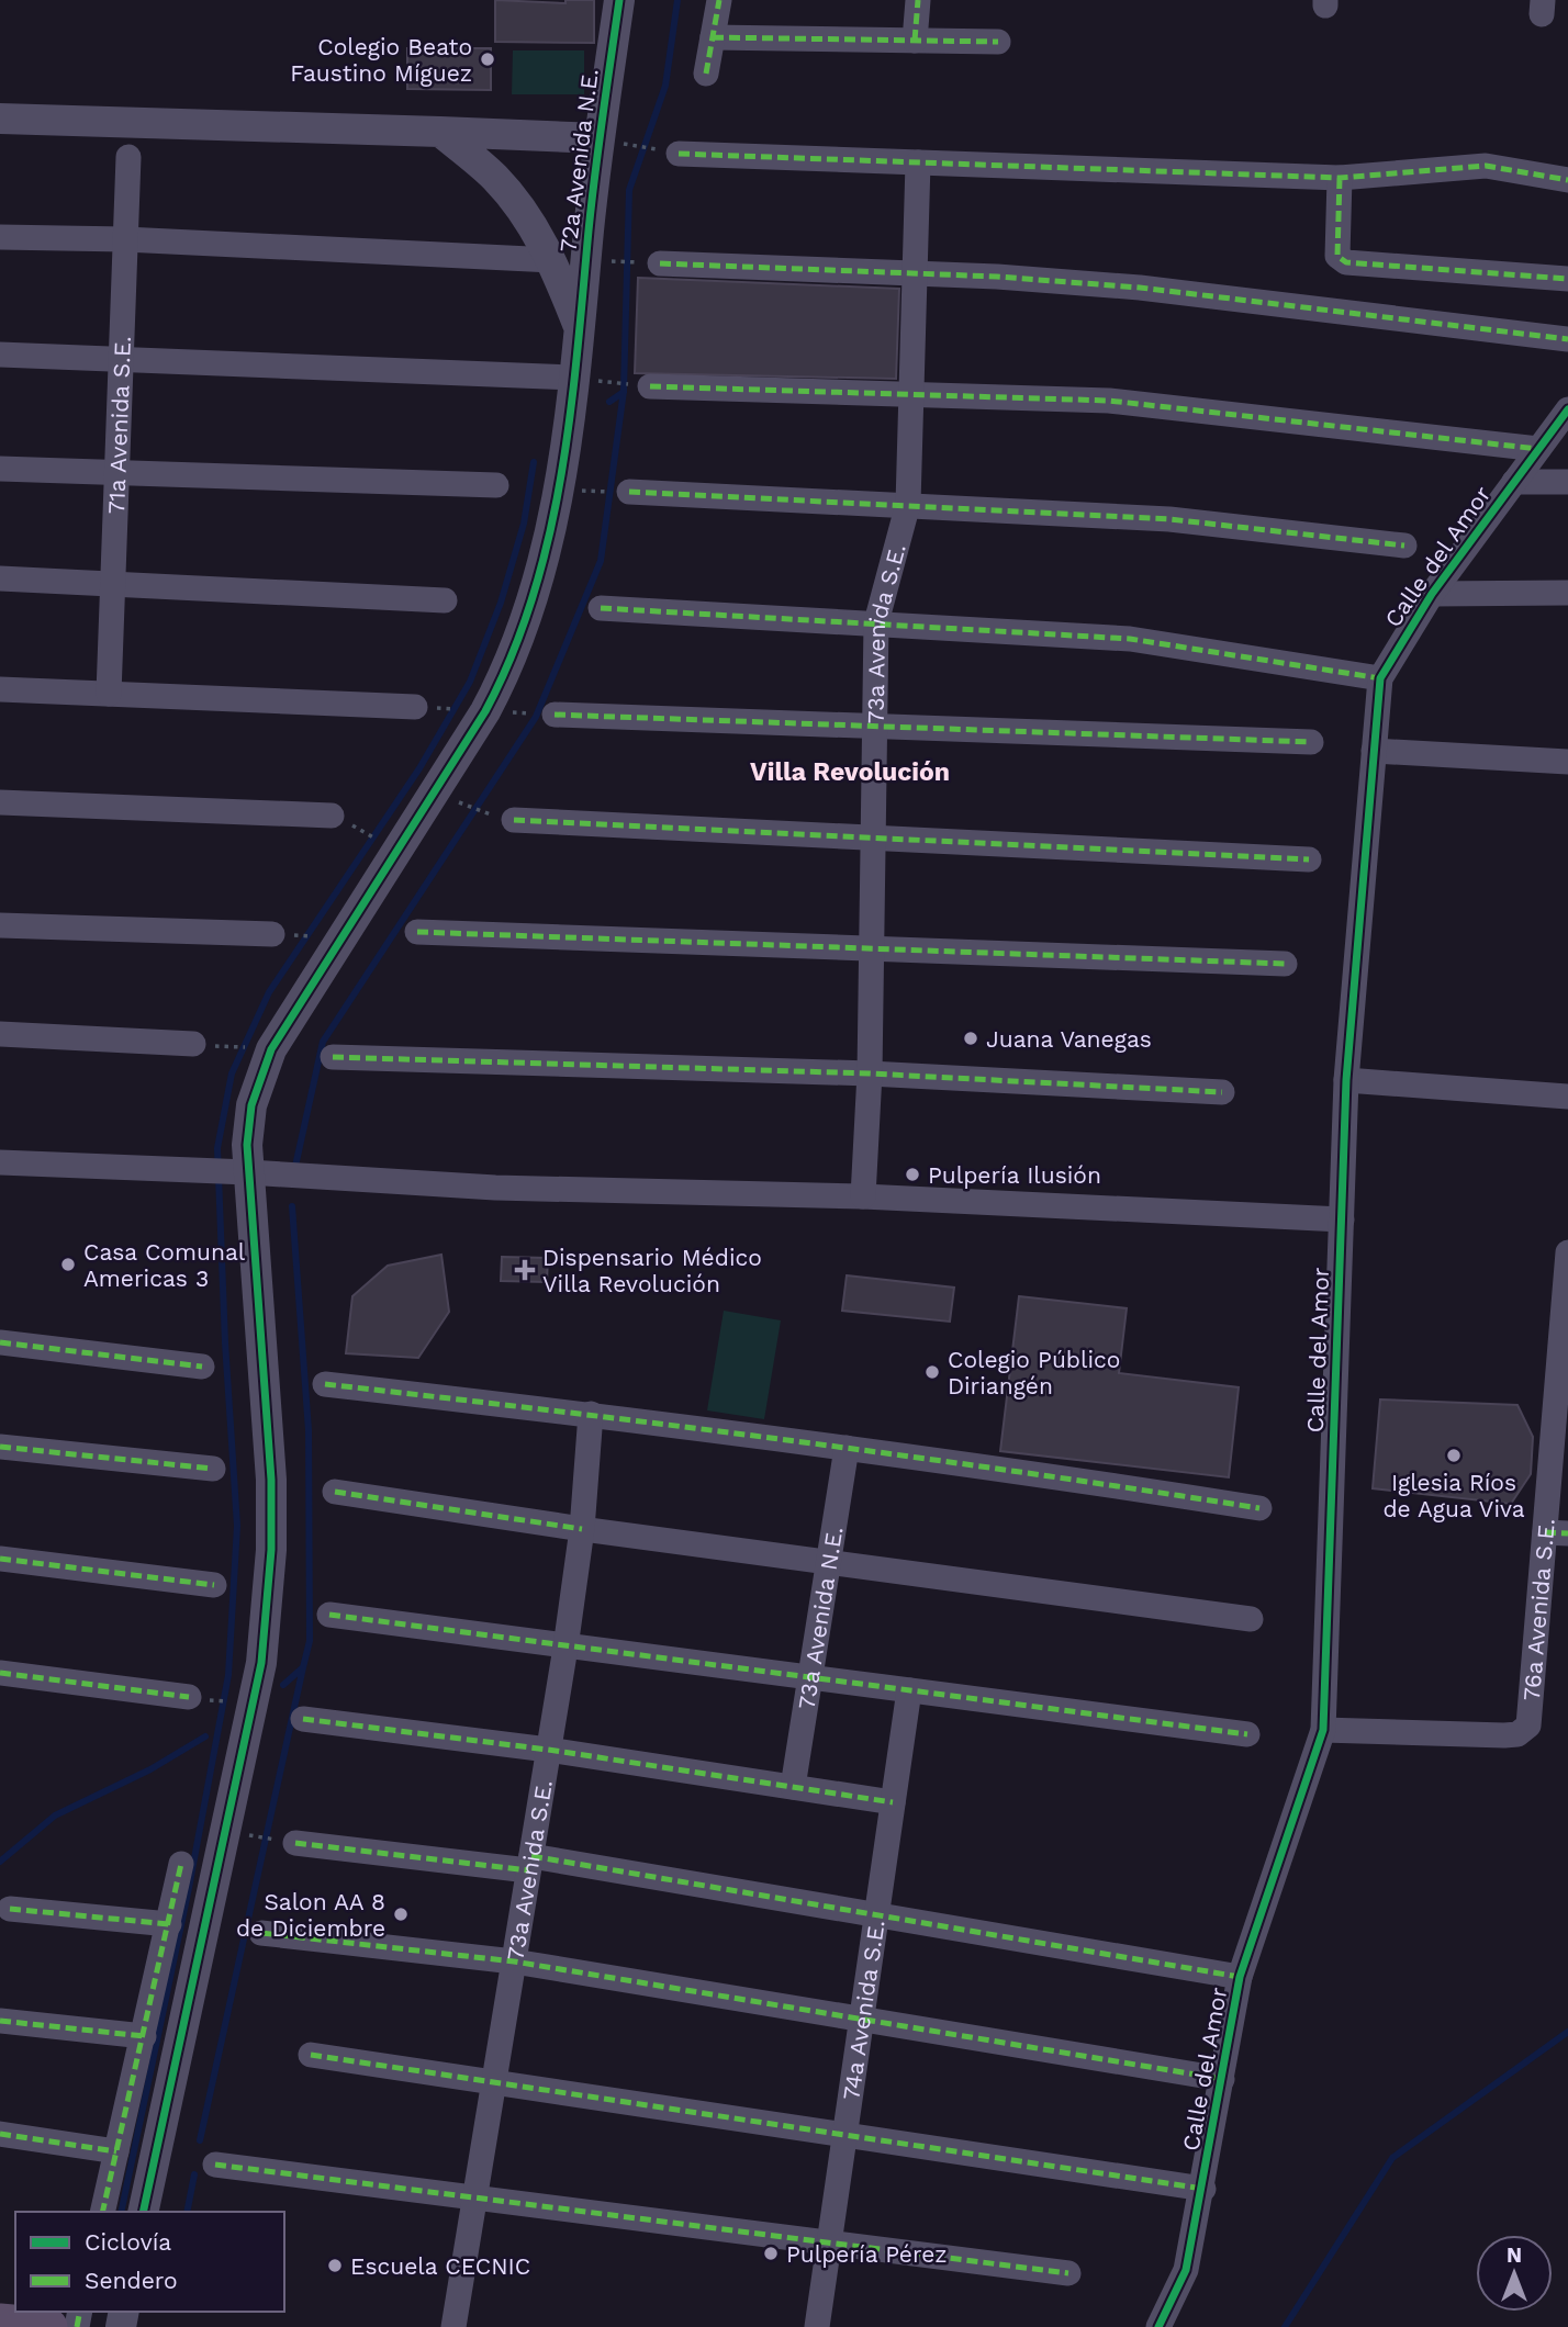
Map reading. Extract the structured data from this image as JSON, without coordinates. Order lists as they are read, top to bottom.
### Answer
{
  "streets": {
    "street": [
      "72a Avenida N.E.",
      "71a Avenida S.E.",
      "Calle del Amor",
      "73a Avenida S.E.",
      "76a Avenida S.E.",
      "73a Avenida N.E.",
      "74a Avenida S.E."
    ]
  },
  "crossings": [
    ["Calle del Amor", "76a Avenida S.E."]
  ],
  "districts": ["Villa Revolución"],
  "places": {
    "other": [
      "Colegio Beato Faustino Míguez",
      "Juana Vanegas",
      "Pulpería Ilusión",
      "Casa Comunal Americas 3",
      "Colegio Público Diriangén",
      "Iglesia Ríos de Agua Viva",
      "Salon AA 8 de Diciembre",
      "Pulpería Pérez",
      "Escuela CECNIC"
    ],
    "health": ["Dispensario Médico Villa Revolución"]
  },
  "legend": ["Ciclovía", "Sendero"],
  "north": "top"
}
